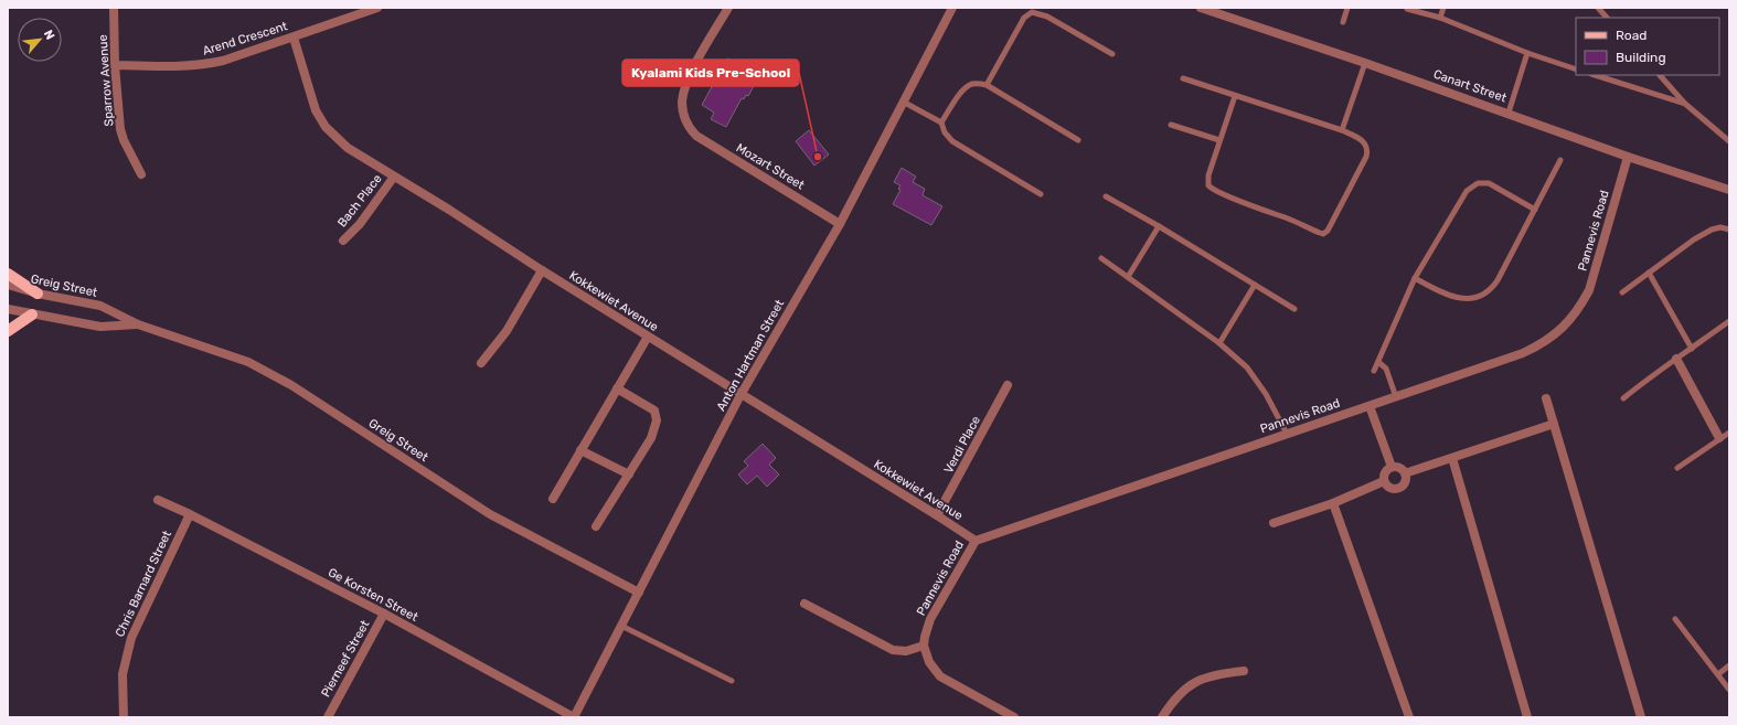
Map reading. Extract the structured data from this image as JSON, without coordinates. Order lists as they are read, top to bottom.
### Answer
{
  "streets": {
    "street": [
      "Arend Crescent",
      "Sparrow Avenue",
      "Canart Street",
      "Mozart Street",
      "Bach Place",
      "Pannevis Road",
      "Greig Street",
      "Kokkewiet Avenue",
      "Anton Hartman Street",
      "Verdi Place",
      "Chris Barnard Street",
      "Ge Korsten Street",
      "Pierneef Street"
    ]
  },
  "crossings": [
    ["Arend Crescent", "Sparrow Avenue"],
    ["Arend Crescent", "Kokkewiet Avenue"],
    ["Canart Street", "Pannevis Road"],
    ["Mozart Street", "Anton Hartman Street"],
    ["Bach Place", "Kokkewiet Avenue"],
    ["Pannevis Road", "Kokkewiet Avenue"],
    ["Greig Street", "Anton Hartman Street"],
    ["Kokkewiet Avenue", "Anton Hartman Street"],
    ["Kokkewiet Avenue", "Verdi Place"],
    ["Anton Hartman Street", "Ge Korsten Street"],
    ["Chris Barnard Street", "Ge Korsten Street"],
    ["Ge Korsten Street", "Pierneef Street"]
  ],
  "places": ["Kyalami Kids Pre-School"],
  "legend": ["Road", "Building"],
  "north": "top right"
}
